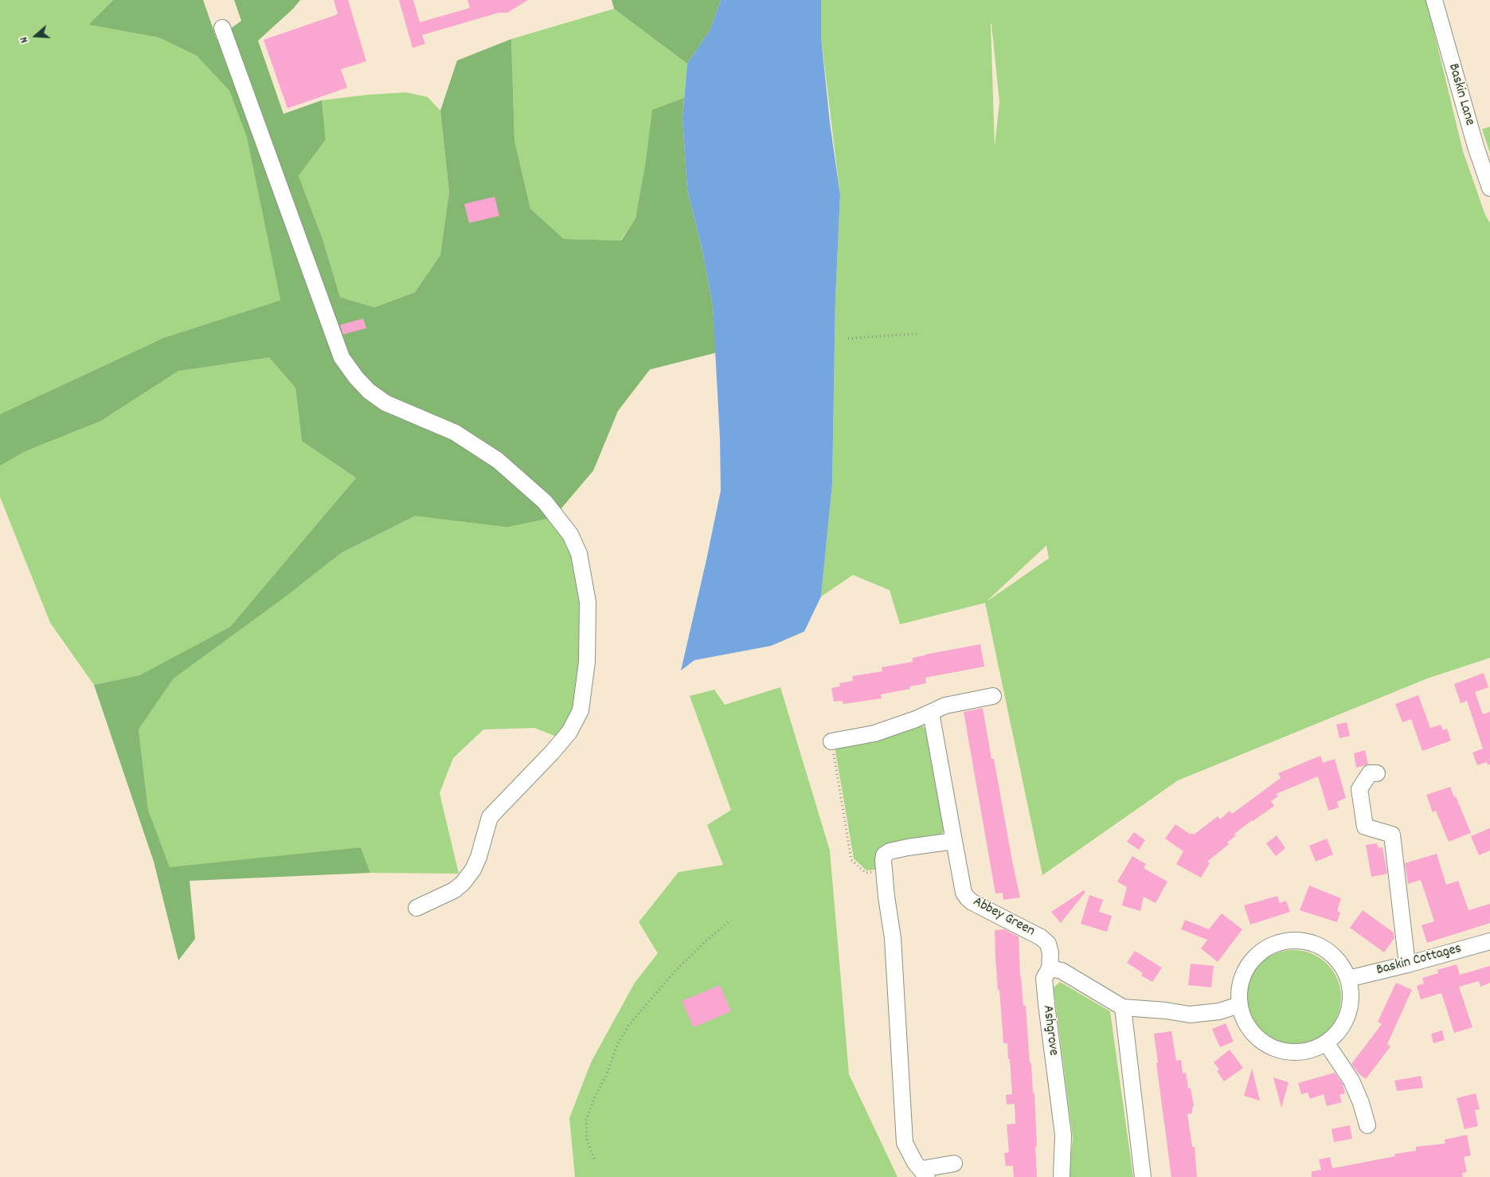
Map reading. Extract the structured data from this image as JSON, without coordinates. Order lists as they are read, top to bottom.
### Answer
{
  "streets": {
    "street": [
      "Baskin Lane",
      "Abbey Green",
      "Baskin Cottages",
      "Ashgrove"
    ]
  },
  "crossings": [
    ["Abbey Green", "Ashgrove"]
  ],
  "north": "left"
}
